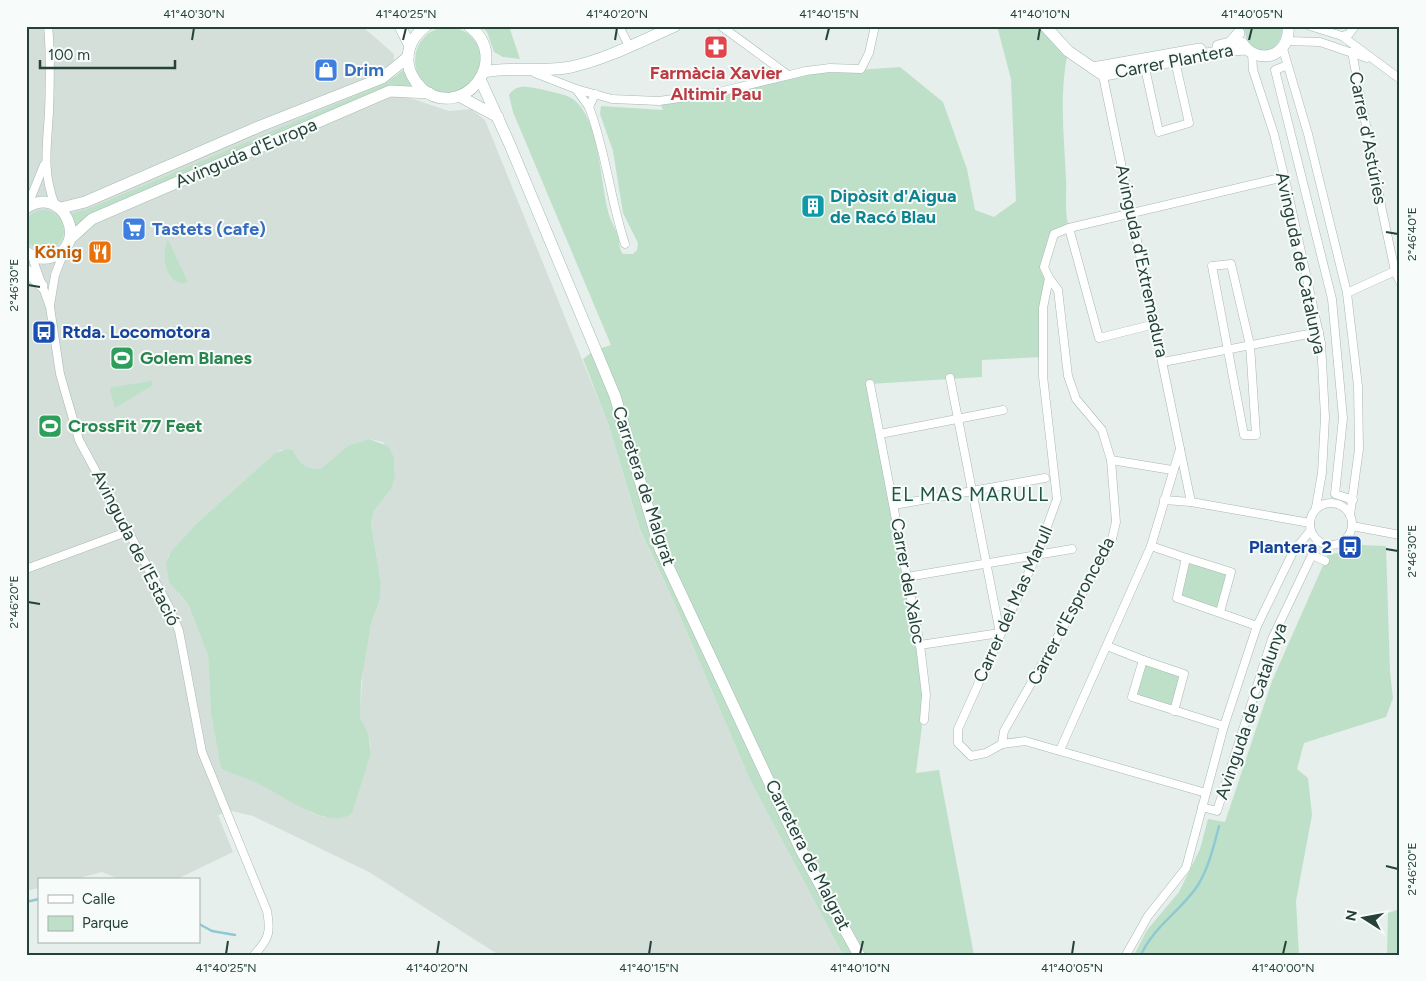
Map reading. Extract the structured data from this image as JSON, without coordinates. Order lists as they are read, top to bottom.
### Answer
{
  "streets": {
    "street": [
      "Carrer Plantera",
      "Carrer d'Astúries",
      "Avinguda d'Europa",
      "Avinguda d'Extremadura",
      "Avinguda de Catalunya",
      "Carretera de Malgrat",
      "Avinguda de l'Estació",
      "Carrer del Xaloc",
      "Carrer del Mas Marull",
      "Carrer d'Espronceda"
    ]
  },
  "crossings": [
    ["Carrer Plantera", "Avinguda d'Extremadura"],
    ["Carrer Plantera", "Avinguda de Catalunya"],
    ["Avinguda d'Europa", "Avinguda de l'Estació"],
    ["Avinguda de Catalunya", "Carrer del Mas Marull"],
    ["Carrer del Mas Marull", "Carrer d'Espronceda"]
  ],
  "districts": ["EL MAS MARULL"],
  "places": {
    "pharmacy": ["Farmàcia Xavier Altimir Pau"],
    "shop": ["Drim"],
    "building": ["Dipòsit d'Aigua de Racó Blau"],
    "supermarket": ["Tastets (cafe)"],
    "restaurant": ["König"],
    "bus stop": ["Rtda. Locomotora", "Plantera 2"],
    "sports": ["Golem Blanes", "CrossFit 77 Feet"]
  },
  "legend": ["Calle", "Parque"],
  "scale_bar": "100 m",
  "north": "left",
  "coordinates": [
    "41°40'30\"N",
    "41°40'25\"N",
    "41°40'20\"N",
    "41°40'15\"N",
    "41°40'10\"N",
    "41°40'05\"N",
    "2°46'40\"E",
    "2°46'30\"E",
    "2°46'20\"E",
    "41°40'00\"N"
  ]
}
